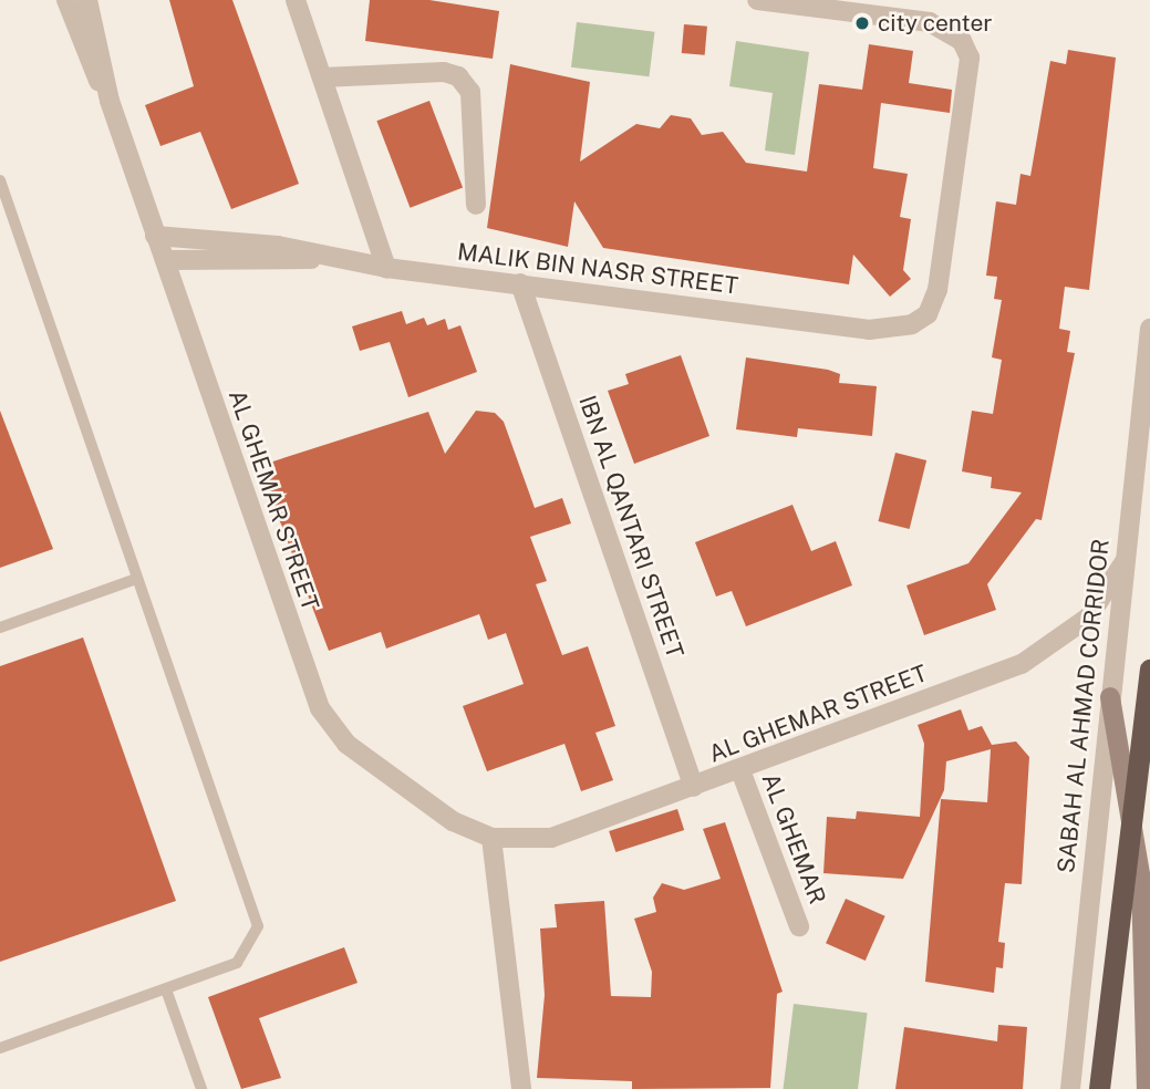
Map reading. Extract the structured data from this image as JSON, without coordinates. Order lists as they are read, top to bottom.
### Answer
{
  "streets": {
    "street": [
      "MALIK BIN NASR STREET",
      "AL GHEMAR STREET",
      "IBN AL QANTARI STREET",
      "SABAH AL AHMAD CORRIDOR",
      "AL GHEMAR"
    ]
  },
  "crossings": [
    ["MALIK BIN NASR STREET", "AL GHEMAR STREET"],
    ["MALIK BIN NASR STREET", "IBN AL QANTARI STREET"],
    ["AL GHEMAR STREET", "IBN AL QANTARI STREET"],
    ["AL GHEMAR STREET", "SABAH AL AHMAD CORRIDOR"],
    ["AL GHEMAR STREET", "AL GHEMAR"]
  ],
  "places": ["city center"]
}
